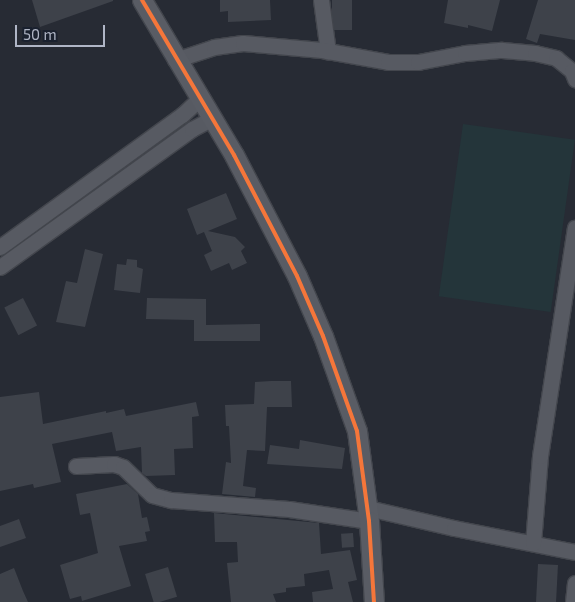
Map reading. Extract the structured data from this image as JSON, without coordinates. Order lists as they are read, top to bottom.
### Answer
{
  "scale_bar": "50 m"
}
